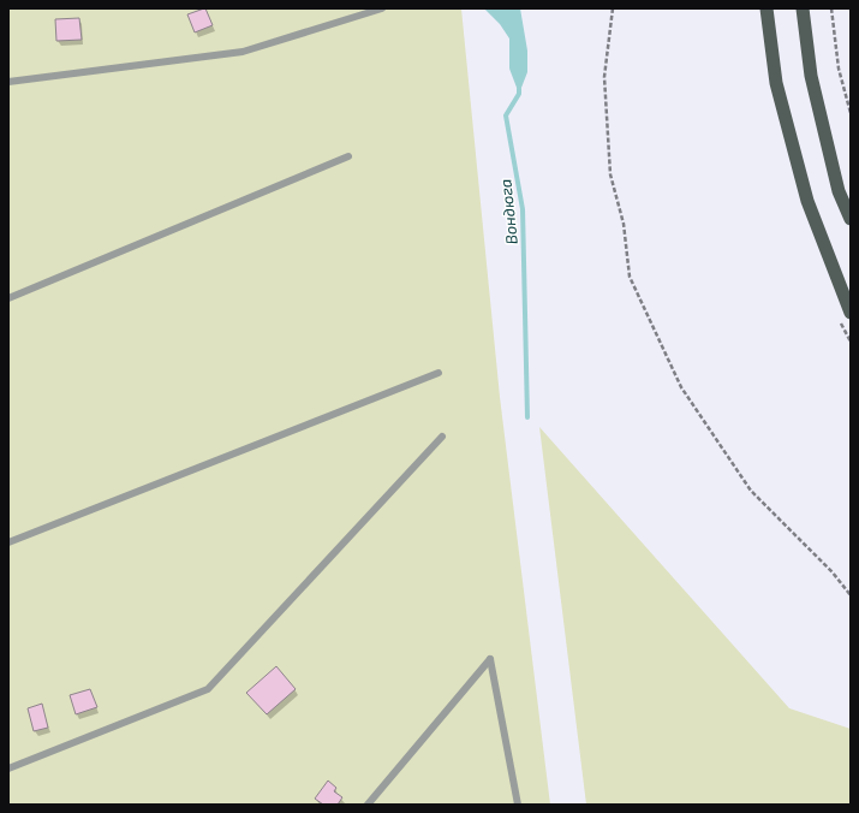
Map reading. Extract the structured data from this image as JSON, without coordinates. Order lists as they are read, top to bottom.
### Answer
{
  "water": ["Вондюга"]
}
